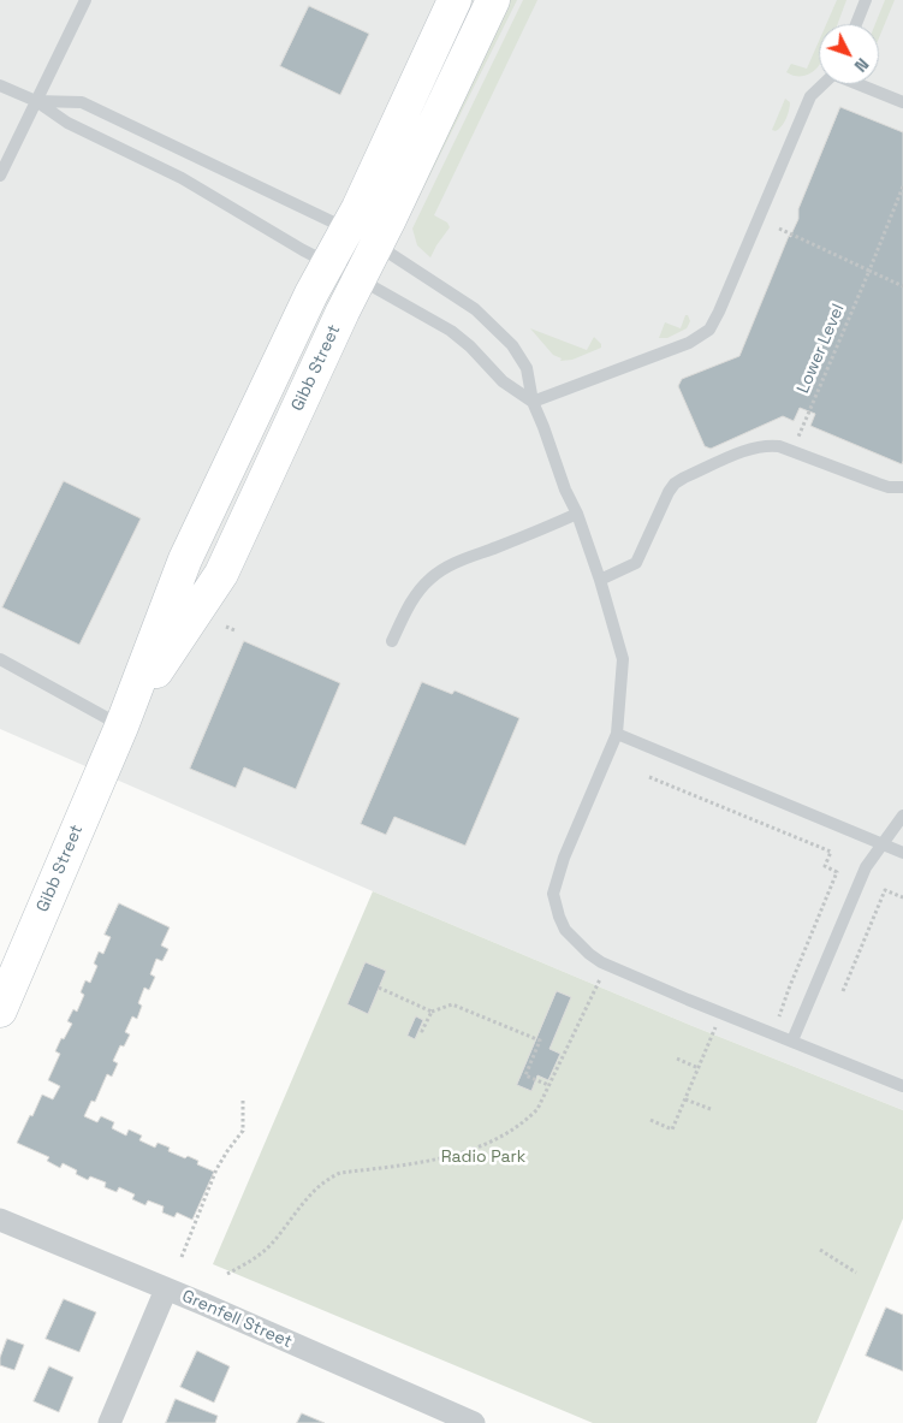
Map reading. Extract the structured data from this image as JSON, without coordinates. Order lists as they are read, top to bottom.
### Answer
{
  "streets": {
    "main road": ["Gibb Street"],
    "street": ["Grenfell Street"],
    "path": ["Lower Level"]
  },
  "parks": ["Radio Park"],
  "north": "bottom right"
}
